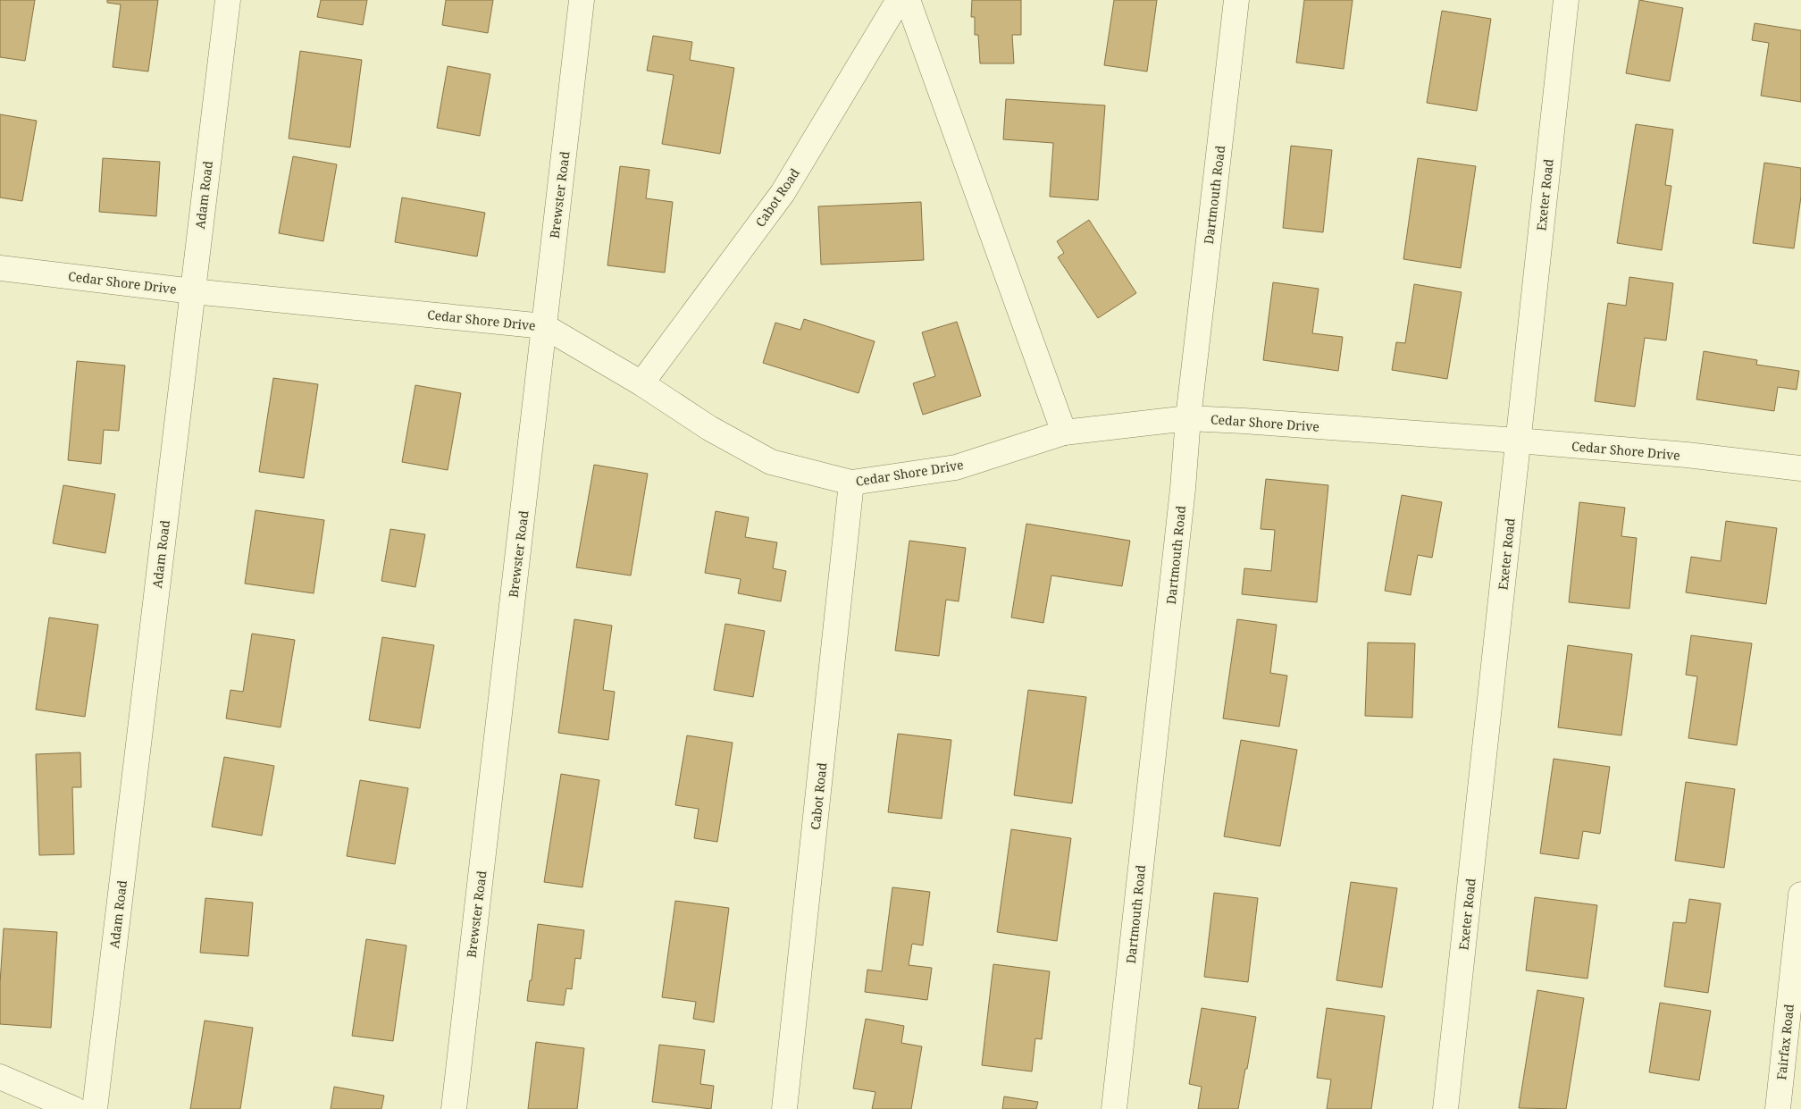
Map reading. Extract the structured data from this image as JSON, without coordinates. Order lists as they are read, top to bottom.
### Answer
{
  "streets": {
    "street": [
      "Adam Road",
      "Brewster Road",
      "Dartmouth Road",
      "Exeter Road",
      "Cabot Road",
      "Cedar Shore Drive",
      "Fairfax Road"
    ]
  },
  "crossings": [
    ["Adam Road", "Cedar Shore Drive"],
    ["Brewster Road", "Cedar Shore Drive"],
    ["Dartmouth Road", "Cedar Shore Drive"],
    ["Exeter Road", "Cedar Shore Drive"],
    ["Cabot Road", "Cedar Shore Drive"]
  ]
}
